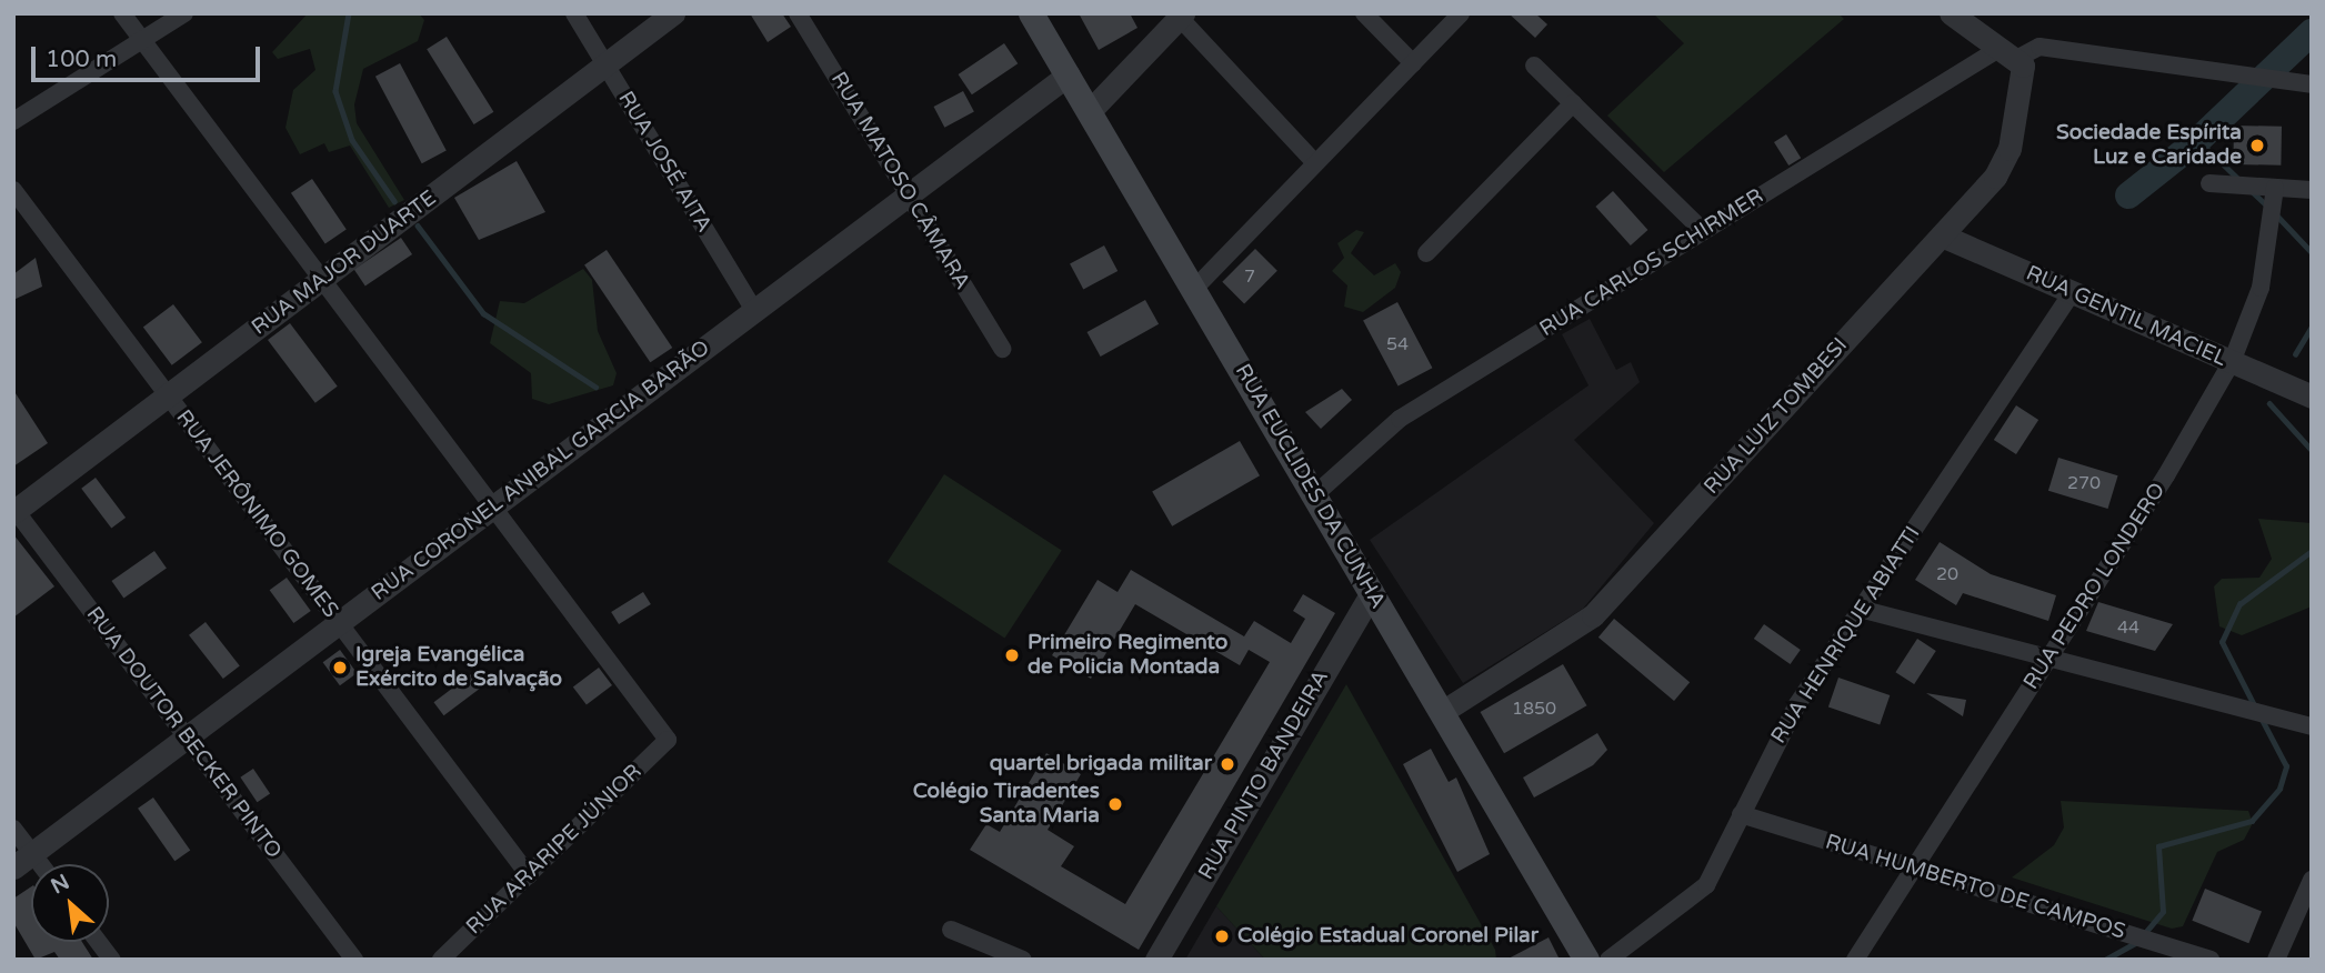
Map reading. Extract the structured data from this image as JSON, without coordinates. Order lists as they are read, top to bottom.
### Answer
{
  "streets": {
    "main road": ["RUA EUCLIDES DA CUNHA"],
    "street": [
      "RUA JOSÉ AITA",
      "RUA MATOSO CÂMARA",
      "RUA MAJOR DUARTE",
      "RUA CARLOS SCHIRMER",
      "RUA GENTIL MACIEL",
      "RUA LUIZ TOMBESI",
      "RUA CORONEL ANIBAL GARCIA BARÃO",
      "RUA JERÔNIMO GOMES",
      "RUA PEDRO LONDERO",
      "RUA HENRIQUE ABIATTI",
      "RUA DOUTOR BECKER PINTO",
      "RUA PINTO BANDEIRA",
      "RUA ARARIPE JÚNIOR",
      "RUA HUMBERTO DE CAMPOS"
    ]
  },
  "crossings": [
    ["RUA JOSÉ AITA", "RUA MAJOR DUARTE"],
    ["RUA JOSÉ AITA", "RUA CORONEL ANIBAL GARCIA BARÃO"],
    ["RUA MATOSO CÂMARA", "RUA CORONEL ANIBAL GARCIA BARÃO"],
    ["RUA MAJOR DUARTE", "RUA JERÔNIMO GOMES"],
    ["RUA MAJOR DUARTE", "RUA DOUTOR BECKER PINTO"],
    ["RUA CARLOS SCHIRMER", "RUA LUIZ TOMBESI"],
    ["RUA CARLOS SCHIRMER", "RUA EUCLIDES DA CUNHA"],
    ["RUA GENTIL MACIEL", "RUA LUIZ TOMBESI"],
    ["RUA GENTIL MACIEL", "RUA PEDRO LONDERO"],
    ["RUA GENTIL MACIEL", "RUA HENRIQUE ABIATTI"],
    ["RUA LUIZ TOMBESI", "RUA EUCLIDES DA CUNHA"],
    ["RUA CORONEL ANIBAL GARCIA BARÃO", "RUA EUCLIDES DA CUNHA"],
    ["RUA CORONEL ANIBAL GARCIA BARÃO", "RUA JERÔNIMO GOMES"],
    ["RUA CORONEL ANIBAL GARCIA BARÃO", "RUA DOUTOR BECKER PINTO"],
    ["RUA CORONEL ANIBAL GARCIA BARÃO", "RUA ARARIPE JÚNIOR"],
    ["RUA EUCLIDES DA CUNHA", "RUA PINTO BANDEIRA"],
    ["RUA JERÔNIMO GOMES", "RUA ARARIPE JÚNIOR"],
    ["RUA PEDRO LONDERO", "RUA HUMBERTO DE CAMPOS"],
    ["RUA HENRIQUE ABIATTI", "RUA HUMBERTO DE CAMPOS"]
  ],
  "places": [
    "Sociedade Espírita Luz e Caridade",
    "Primeiro Regimento de Policia Montada",
    "Igreja Evangélica Exército de Salvação",
    "quartel brigada militar",
    "Colégio Tiradentes Santa Maria",
    "Colégio Estadual Coronel Pilar"
  ],
  "house_numbers": [
    "7",
    "54",
    "270",
    "20",
    "44",
    "1850"
  ],
  "scale_bar": "100 m",
  "north": "top left"
}
